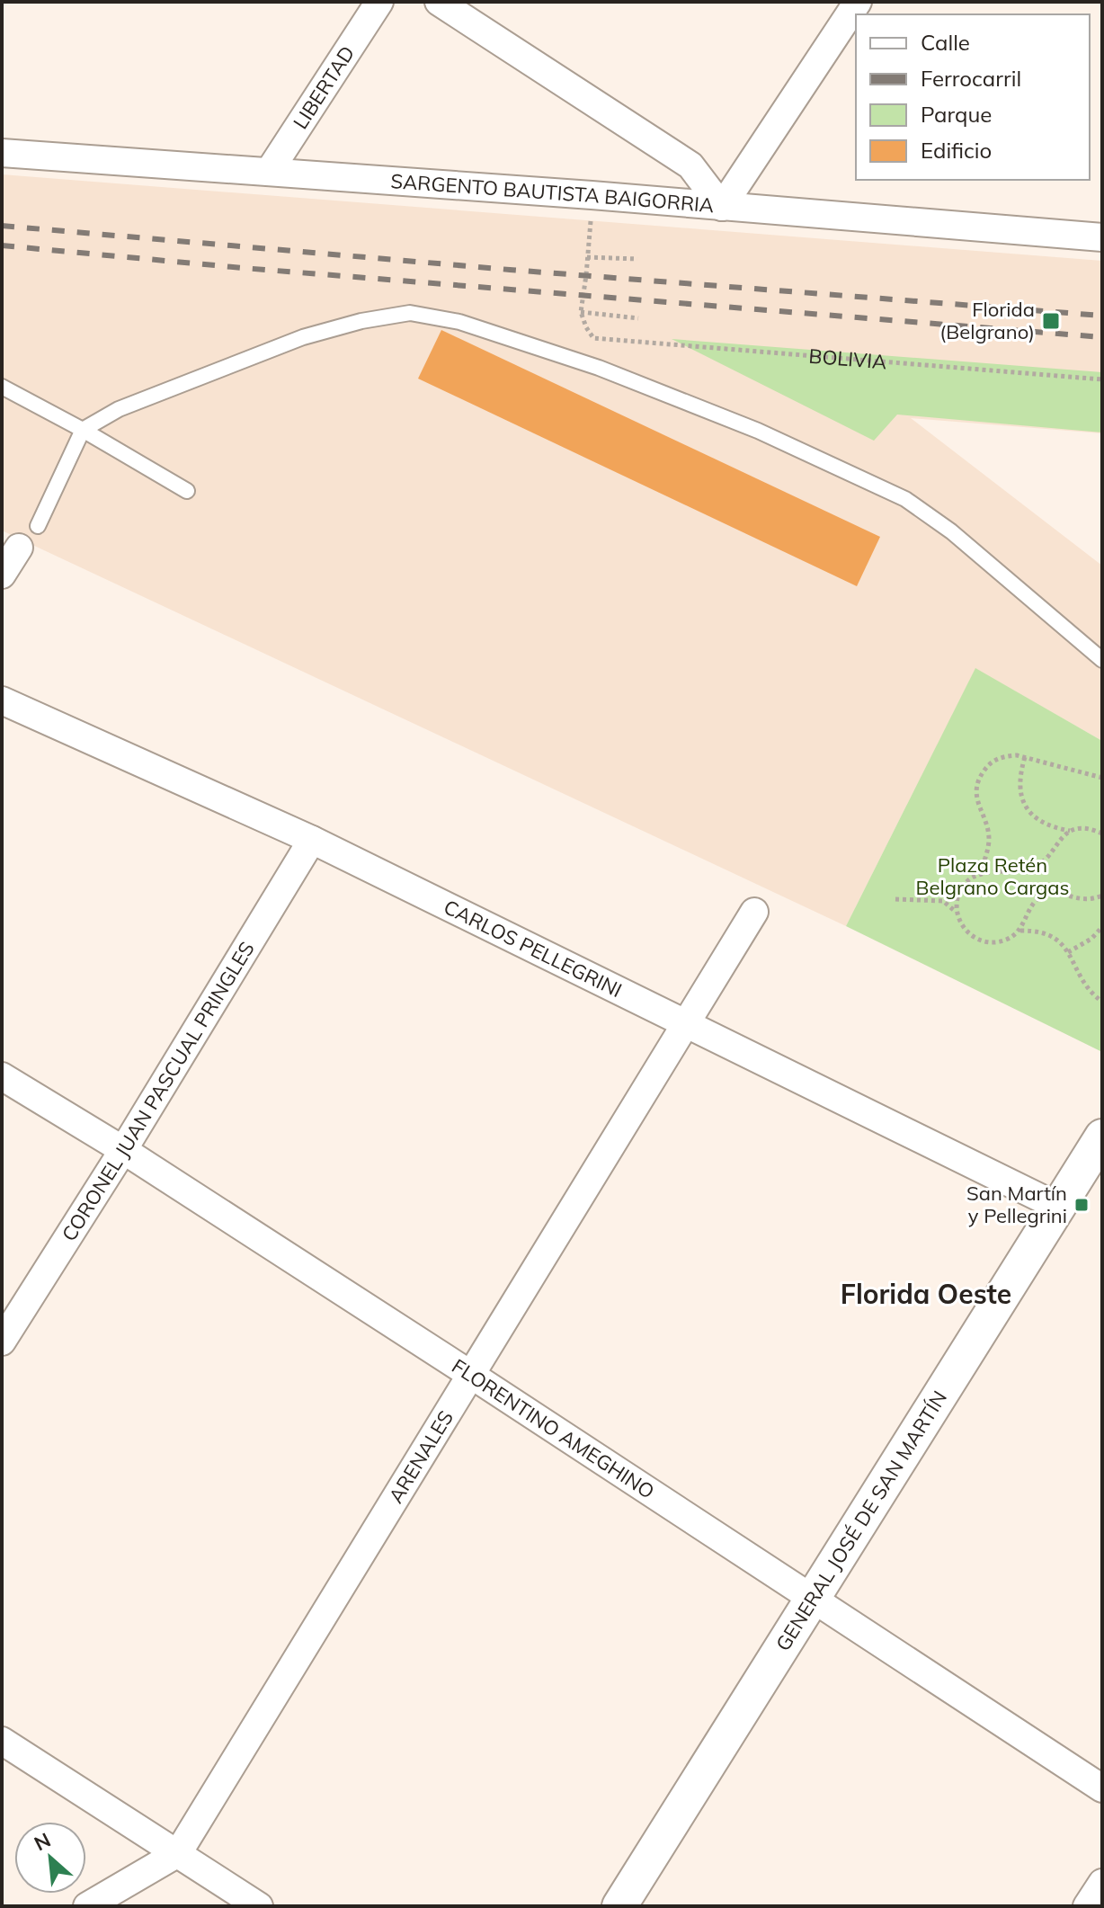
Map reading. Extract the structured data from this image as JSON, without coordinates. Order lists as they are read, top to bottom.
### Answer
{
  "streets": {
    "street": [
      "LIBERTAD",
      "SARGENTO BAUTISTA BAIGORRIA",
      "CARLOS PELLEGRINI",
      "CORONEL JUAN PASCUAL PRINGLES",
      "FLORENTINO AMEGHINO",
      "ARENALES",
      "GENERAL JOSÉ DE SAN MARTÍN"
    ],
    "path": ["BOLIVIA"]
  },
  "crossings": [
    ["LIBERTAD", "SARGENTO BAUTISTA BAIGORRIA"],
    ["CARLOS PELLEGRINI", "CORONEL JUAN PASCUAL PRINGLES"],
    ["CARLOS PELLEGRINI", "ARENALES"],
    ["CARLOS PELLEGRINI", "GENERAL JOSÉ DE SAN MARTÍN"],
    ["CORONEL JUAN PASCUAL PRINGLES", "FLORENTINO AMEGHINO"],
    ["FLORENTINO AMEGHINO", "ARENALES"],
    ["FLORENTINO AMEGHINO", "GENERAL JOSÉ DE SAN MARTÍN"]
  ],
  "districts": ["Florida Oeste"],
  "parks": ["Plaza Retén Belgrano Cargas"],
  "places": {
    "transit": ["Florida (Belgrano)", "San Martín y Pellegrini"]
  },
  "legend": [
    "Calle",
    "Ferrocarril",
    "Parque",
    "Edificio"
  ],
  "north": "top left"
}
